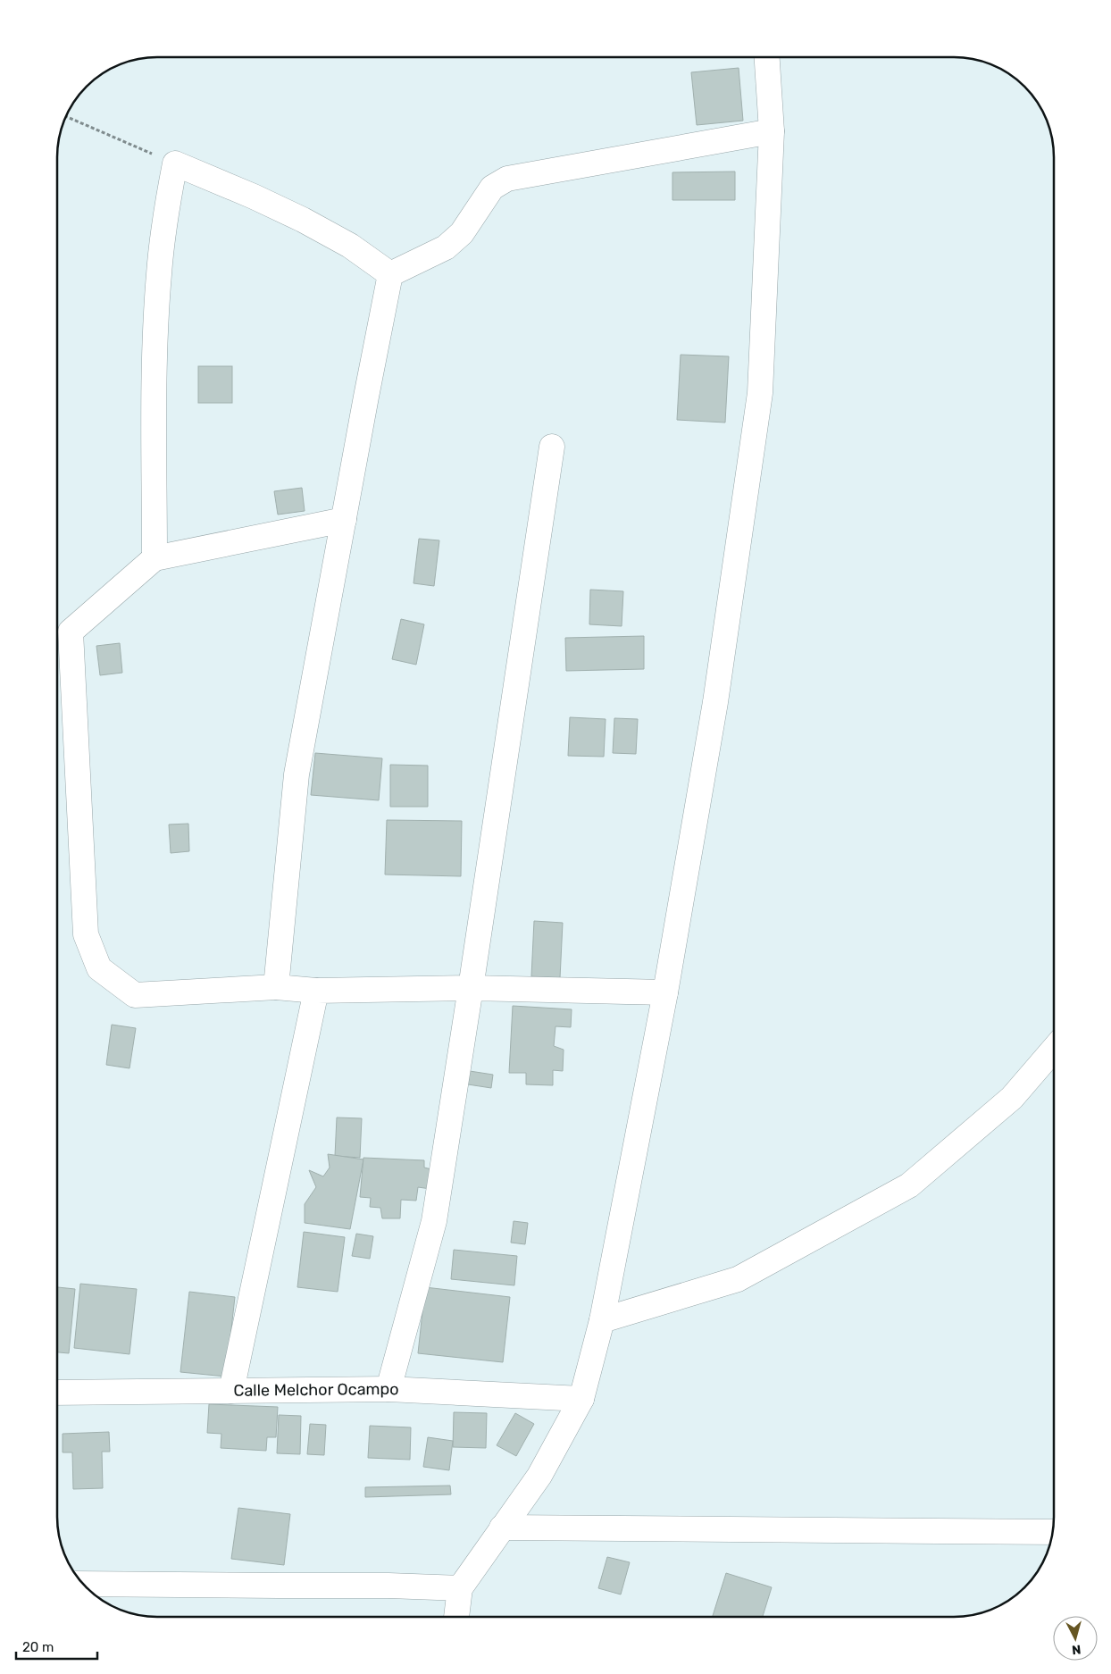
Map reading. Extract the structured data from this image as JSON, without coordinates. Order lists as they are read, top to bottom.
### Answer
{
  "streets": {
    "street": ["Calle Melchor Ocampo"]
  },
  "scale_bar": "20 m",
  "north": "bottom"
}
